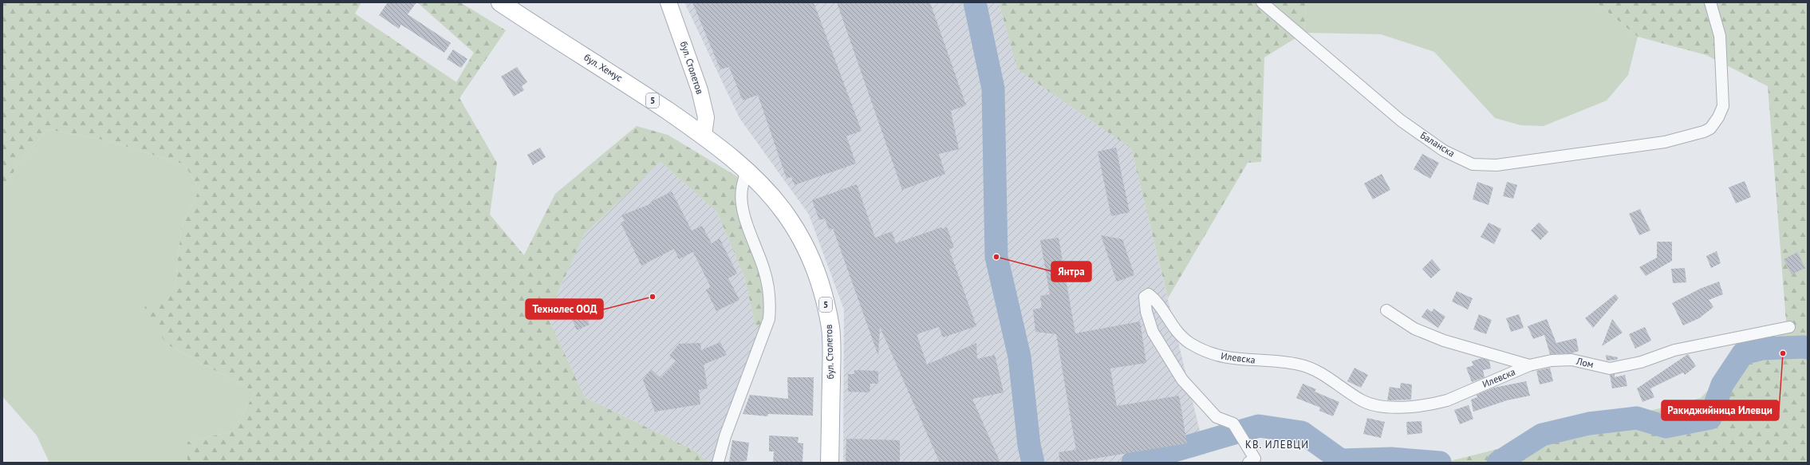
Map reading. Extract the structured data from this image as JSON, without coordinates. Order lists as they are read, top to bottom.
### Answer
{
  "streets": {
    "main road": ["бул. Хемус", "бул. Столетов", "5"],
    "street": ["Баланска", "Илевска", "Лом"]
  },
  "crossings": [
    ["бул. Хемус", "бул. Столетов"],
    ["бул. Хемус", "5"],
    ["бул. Столетов", "5"],
    ["Илевска", "Лом"]
  ],
  "districts": ["КВ. ИЛЕВЦИ"],
  "places": ["Янтра", "Технолес ООД", "Ракиджийница Илевци"]
}
